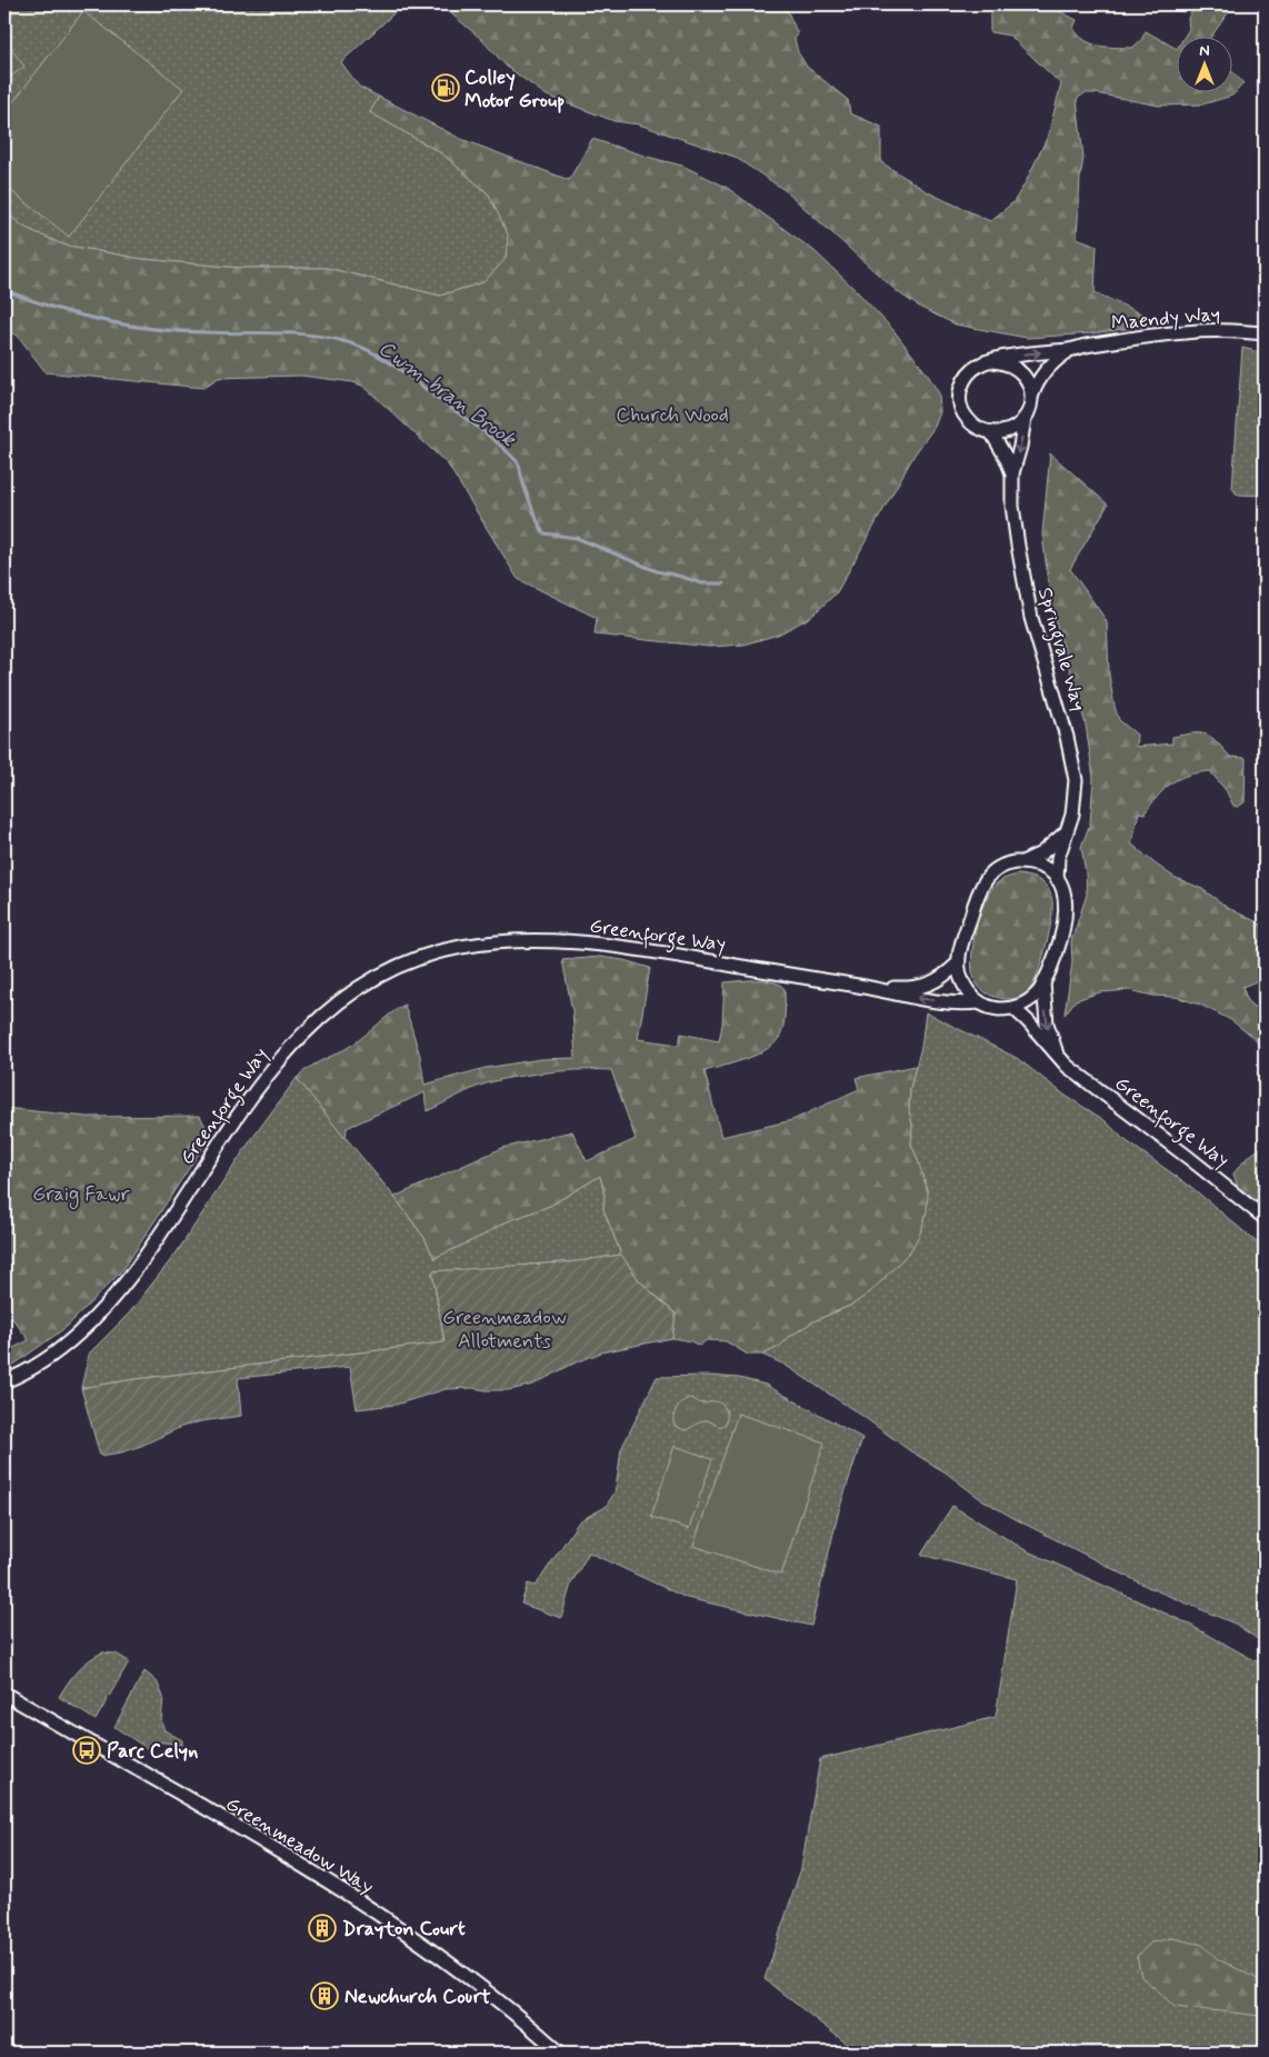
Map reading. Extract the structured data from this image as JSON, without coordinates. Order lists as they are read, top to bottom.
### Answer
{
  "streets": {
    "street": [
      "Maendy Way",
      "Springvale Way",
      "Greenforge Way",
      "Greenmeadow Way"
    ]
  },
  "crossings": [
    ["Maendy Way", "Springvale Way"],
    ["Springvale Way", "Greenforge Way"]
  ],
  "water": ["Cwm-bran Brook"],
  "parks": ["Church Wood", "Graig Fawr", "Greenmeadow Allotments"],
  "places": {
    "fuel station": ["Colley Motor Group"],
    "bus stop": ["Parc Celyn"],
    "building": ["Drayton Court", "Newchurch Court"]
  },
  "north": "top"
}
